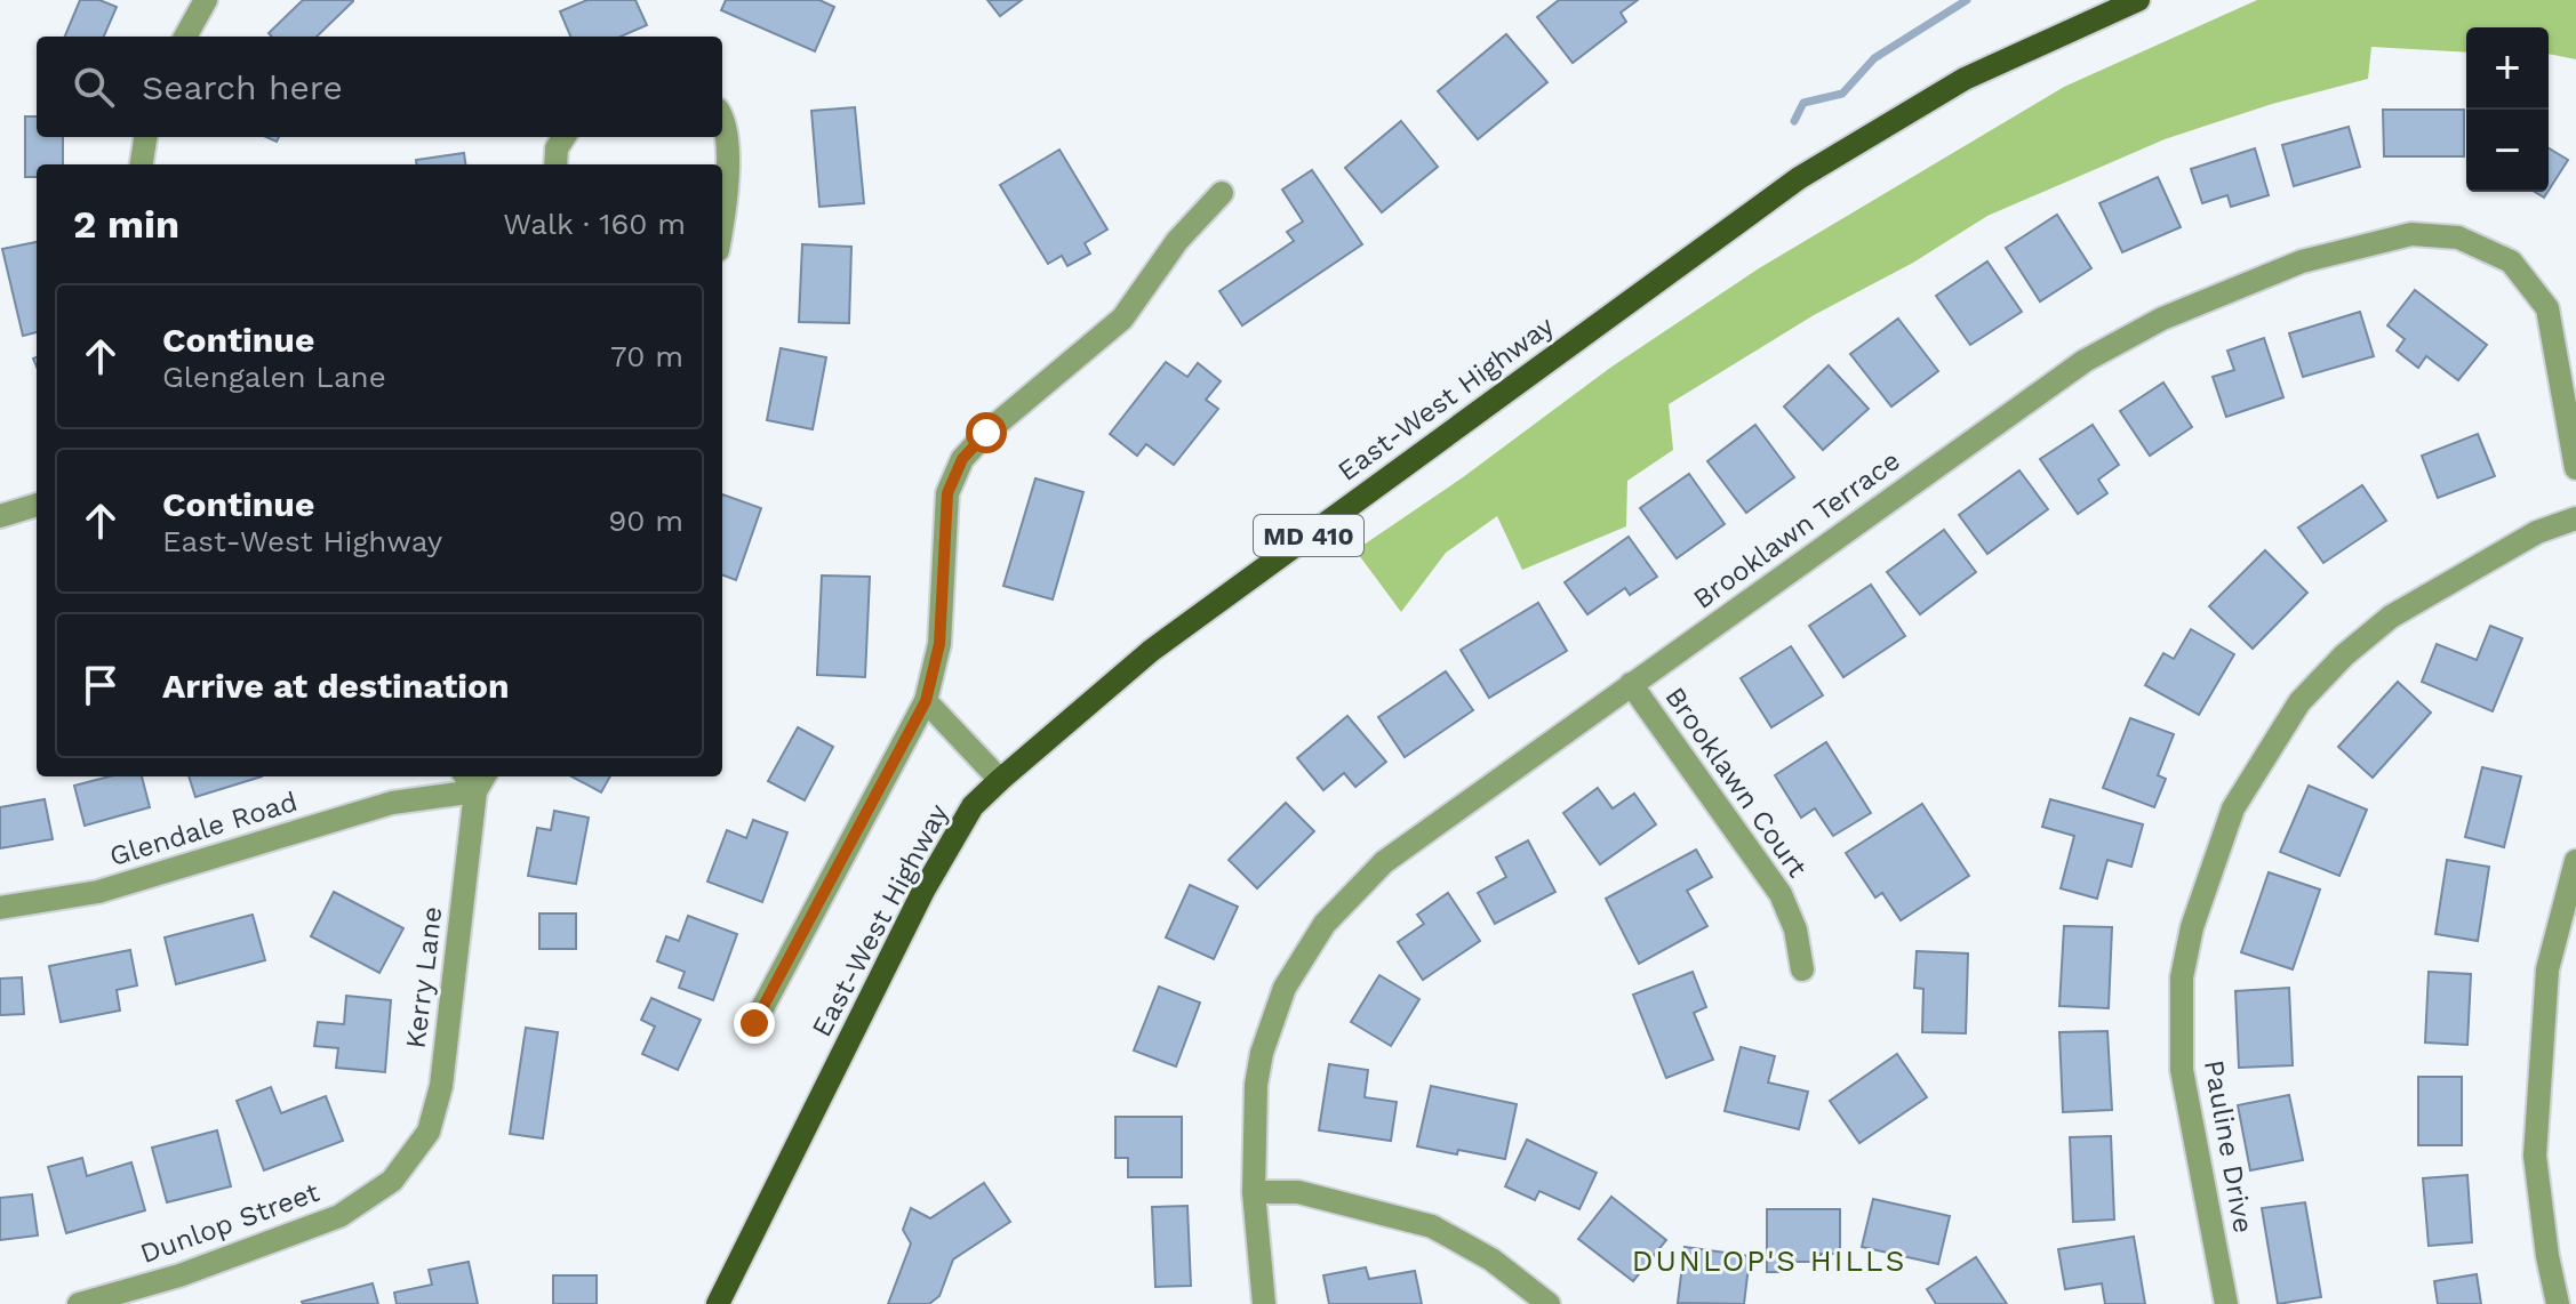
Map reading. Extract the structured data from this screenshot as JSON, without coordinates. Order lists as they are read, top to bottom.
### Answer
{
  "streets": {
    "main road": ["East-West Highway", "MD 410"],
    "street": [
      "Brooklawn Terrace",
      "Brooklawn Court",
      "Glendale Road",
      "Kerry Lane",
      "Pauline Drive",
      "Dunlop Street"
    ]
  },
  "crossings": [
    ["Brooklawn Terrace", "Brooklawn Court"],
    ["Glendale Road", "Kerry Lane"],
    ["Kerry Lane", "Dunlop Street"]
  ],
  "districts": ["DUNLOP'S HILLS"],
  "page": {
    "map_buttons": ["+", "−"],
    "search": "Search here",
    "heading": ["2 min", "Walk · 160 m"],
    "list": [
      ["Continue", "Glengalen Lane", "70 m"],
      ["Continue", "East-West Highway", "90 m"],
      "Arrive at destination"
    ]
  }
}
